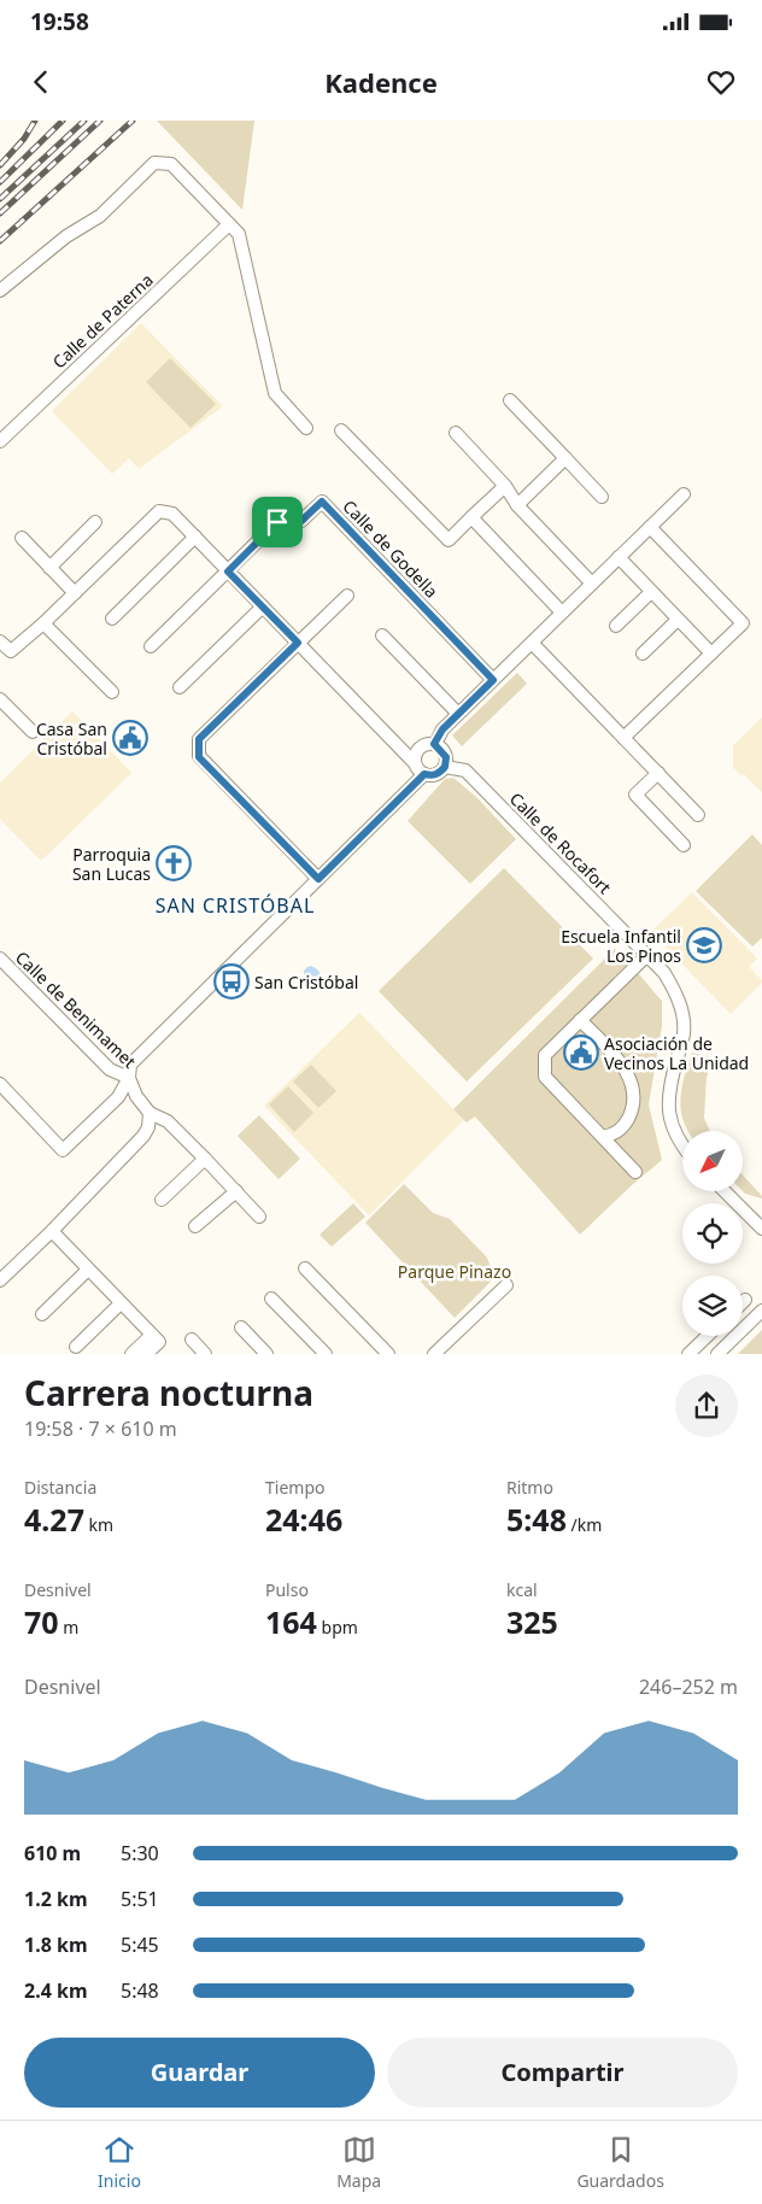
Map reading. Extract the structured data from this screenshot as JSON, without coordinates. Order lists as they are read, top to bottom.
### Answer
{
  "streets": {
    "street": [
      "Calle de Paterna",
      "Calle de Godella",
      "Calle de Rocafort",
      "Calle de Benimamet"
    ]
  },
  "districts": ["SAN CRISTÓBAL"],
  "parks": ["Parque Pinazo"],
  "places": {
    "public building": ["Casa San Cristóbal", "Asociación de Vecinos La Unidad"],
    "church": ["Parroquia San Lucas"],
    "school or university": ["Escuela Infantil Los Pinos"],
    "bus stop": ["San Cristóbal"]
  },
  "north": "bottom left",
  "page": {
    "status": "19:58",
    "header": "Kadence",
    "heading": ["Carrera nocturna", "19:58 · 7 × 610 m"],
    "stats": [
      ["Distancia", "4.27 km"],
      ["Tiempo", "24:46"],
      ["Ritmo", "5:48 /km"],
      ["Desnivel", "70 m"],
      ["Pulso", "164 bpm"],
      ["kcal", "325"]
    ],
    "chart": ["Desnivel", "246–252 m"],
    "list": [
      {
        "name": "610 m",
        "note": "5:30"
      },
      {
        "name": "1.2 km",
        "note": "5:51"
      },
      {
        "name": "1.8 km",
        "note": "5:45"
      },
      {
        "name": "2.4 km",
        "note": "5:48"
      }
    ],
    "buttons": ["Guardar", "Compartir"],
    "tabs": ["Inicio", "Mapa", "Guardados"]
  }
}
